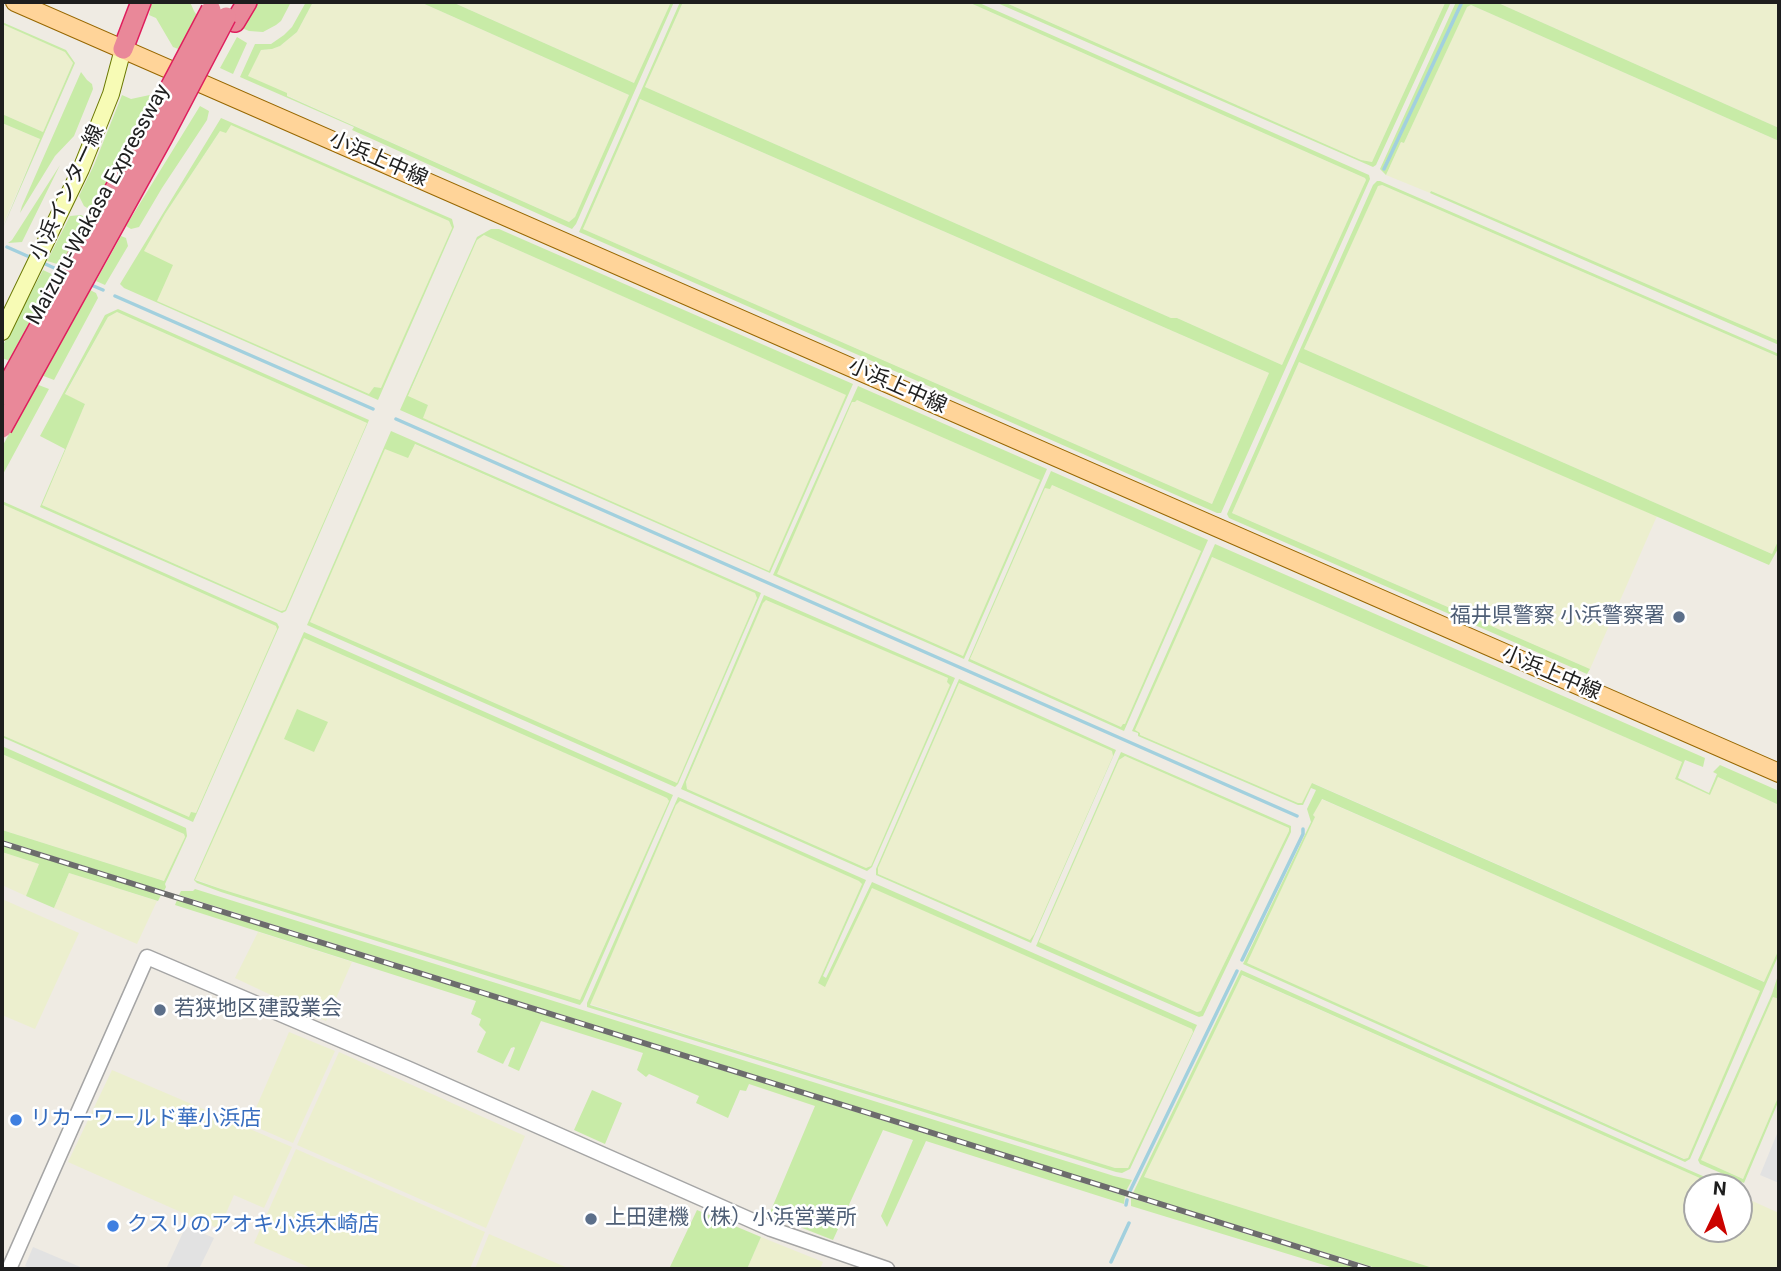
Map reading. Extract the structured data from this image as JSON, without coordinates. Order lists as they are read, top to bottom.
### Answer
{
  "streets": {
    "highway": ["Maizuru-Wakasa Expressway"],
    "main road": ["小浜上中線", "小浜インター線"]
  },
  "crossings": [
    ["小浜上中線", "小浜インター線"]
  ],
  "places": [
    "福井県警察 小浜警察署",
    "若狭地区建設業会",
    "リカーワールド華小浜店",
    "上田建機（株）小浜営業所",
    "クスリのアオキ小浜木崎店"
  ],
  "north": "top"
}
